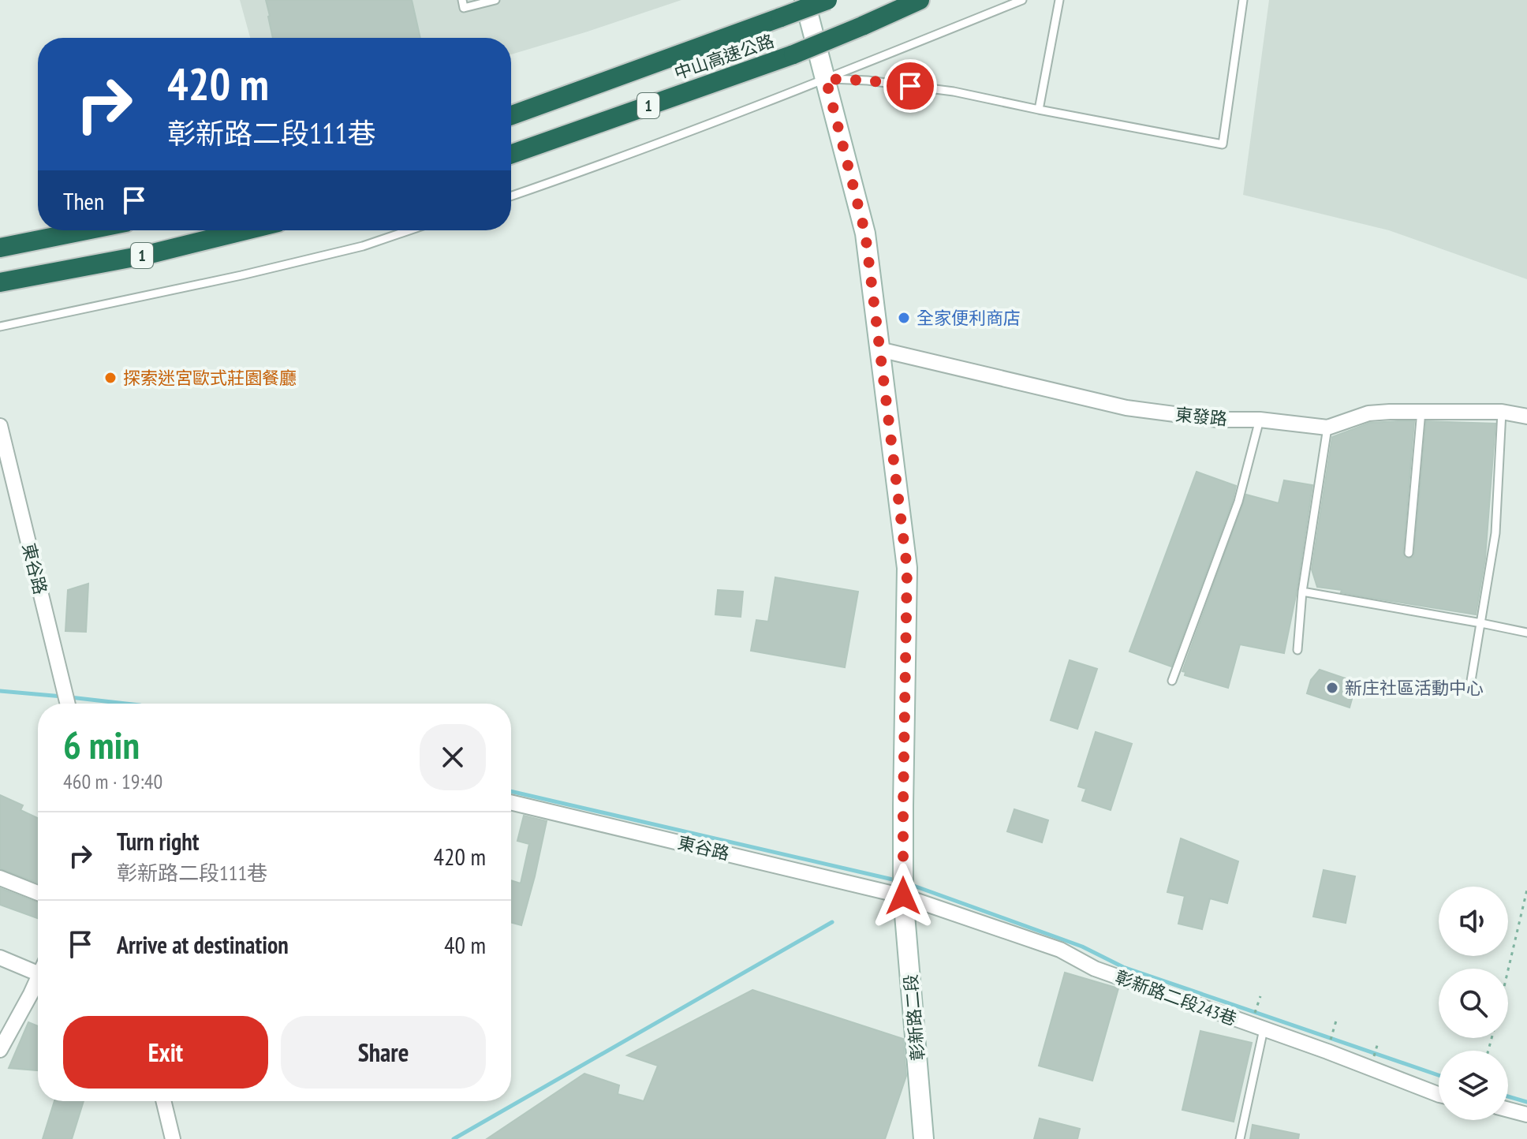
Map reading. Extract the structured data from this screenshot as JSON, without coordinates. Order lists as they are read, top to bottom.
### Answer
{
  "streets": {
    "highway": ["中山高速公路", "1"],
    "street": [
      "東發路",
      "東谷路",
      "彰新路二段243巷",
      "彰新路二段"
    ]
  },
  "crossings": [
    ["東發路", "彰新路二段"],
    ["東谷路", "彰新路二段243巷"],
    ["東谷路", "彰新路二段"],
    ["彰新路二段243巷", "彰新路二段"]
  ],
  "places": ["全家便利商店", "探索迷宮歐式莊園餐廳", "新庄社區活動中心"],
  "page": {
    "turn": ["420 m", "彰新路二段111巷"],
    "then": "Then",
    "heading": ["6 min", "460 m · 19:40"],
    "list": [
      {
        "name": "Turn right",
        "note": "彰新路二段111巷",
        "value": "420 m"
      },
      {
        "name": "Arrive at destination",
        "value": "40 m"
      }
    ],
    "buttons": ["Exit", "Share"]
  }
}
